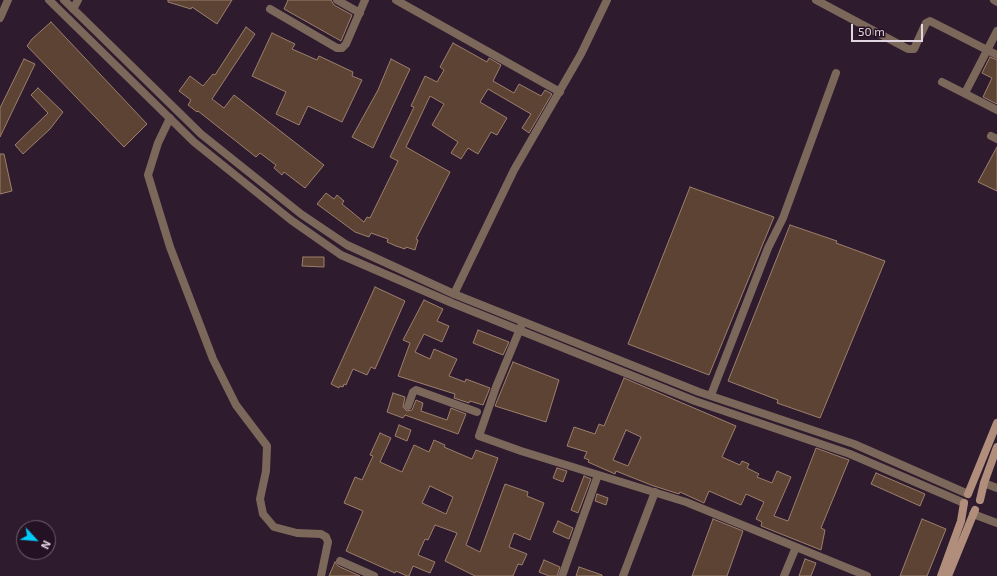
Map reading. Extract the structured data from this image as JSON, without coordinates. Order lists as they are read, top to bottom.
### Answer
{
  "scale_bar": "50 m",
  "north": "bottom right"
}
